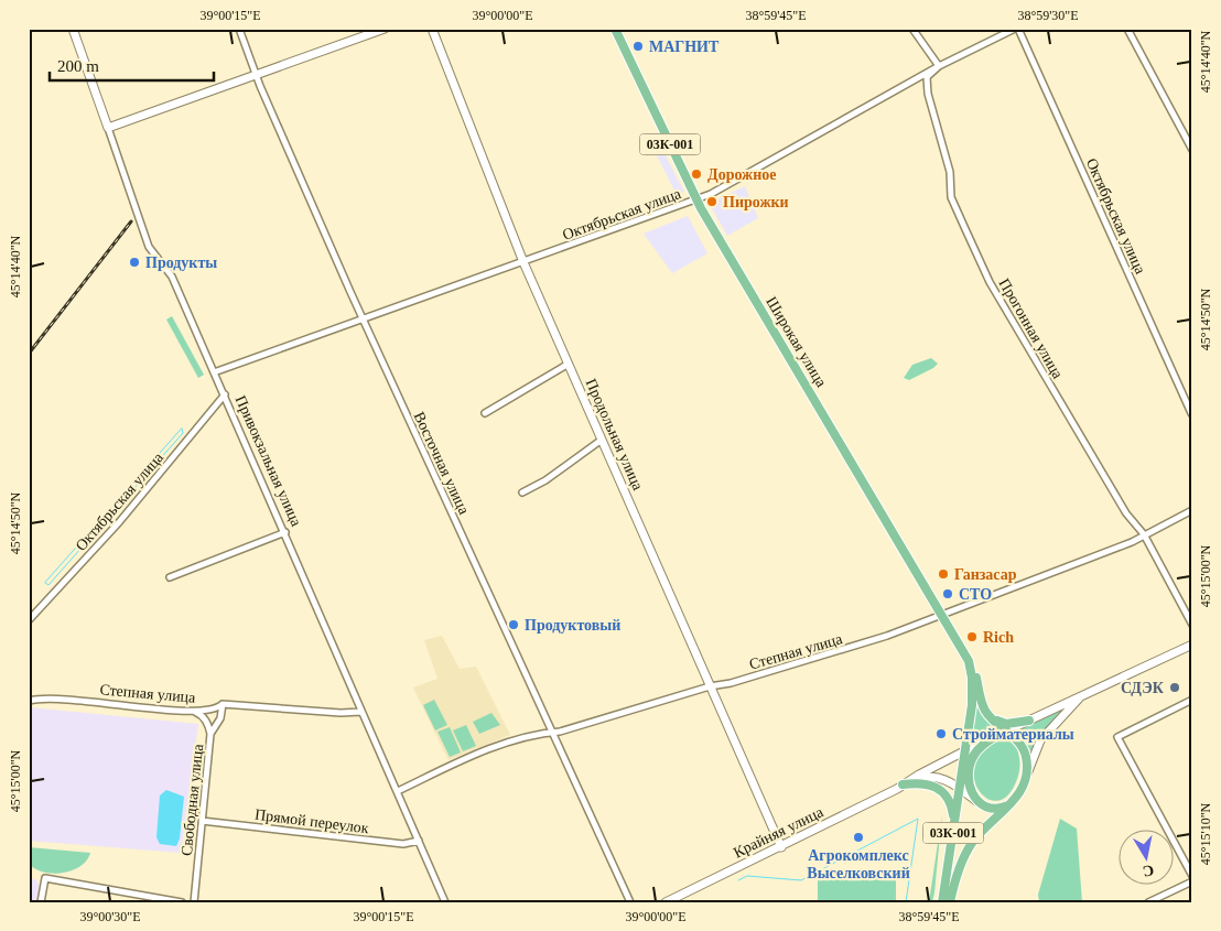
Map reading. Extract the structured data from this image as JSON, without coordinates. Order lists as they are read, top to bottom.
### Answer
{
  "streets": {
    "main road": ["03К-001", "Широкая улица"],
    "street": [
      "Октябрьская улица",
      "Прогонная улица",
      "Продольная улица",
      "Привокзальная улица",
      "Восточная улица",
      "Степная улица",
      "Свободная улица",
      "Прямой переулок",
      "Крайняя улица"
    ]
  },
  "crossings": [
    ["03К-001", "Широкая улица"],
    ["03К-001", "Крайняя улица"],
    ["Октябрьская улица", "Прогонная улица"],
    ["Октябрьская улица", "Широкая улица"],
    ["Октябрьская улица", "Продольная улица"],
    ["Октябрьская улица", "Привокзальная улица"],
    ["Октябрьская улица", "Восточная улица"],
    ["Прогонная улица", "Степная улица"],
    ["Широкая улица", "Степная улица"],
    ["Продольная улица", "Степная улица"],
    ["Продольная улица", "Крайняя улица"],
    ["Привокзальная улица", "Степная улица"],
    ["Привокзальная улица", "Прямой переулок"],
    ["Восточная улица", "Степная улица"],
    ["Степная улица", "Свободная улица"],
    ["Свободная улица", "Прямой переулок"]
  ],
  "places": [
    "МАГНИТ",
    "Дорожное",
    "Пирожки",
    "Продукты",
    "Ганзасар",
    "СТО",
    "Продуктовый",
    "Rich",
    "СДЭК",
    "Стройматериалы",
    "Агрокомплекс Выселковский"
  ],
  "scale_bar": "200 m",
  "north": "bottom",
  "coordinates": [
    "39°00'15\"E",
    "39°00'00\"E",
    "38°59'45\"E",
    "38°59'30\"E",
    "45°14'40\"N",
    "45°14'50\"N",
    "45°15'00\"N",
    "45°15'10\"N",
    "39°00'30\"E"
  ]
}
